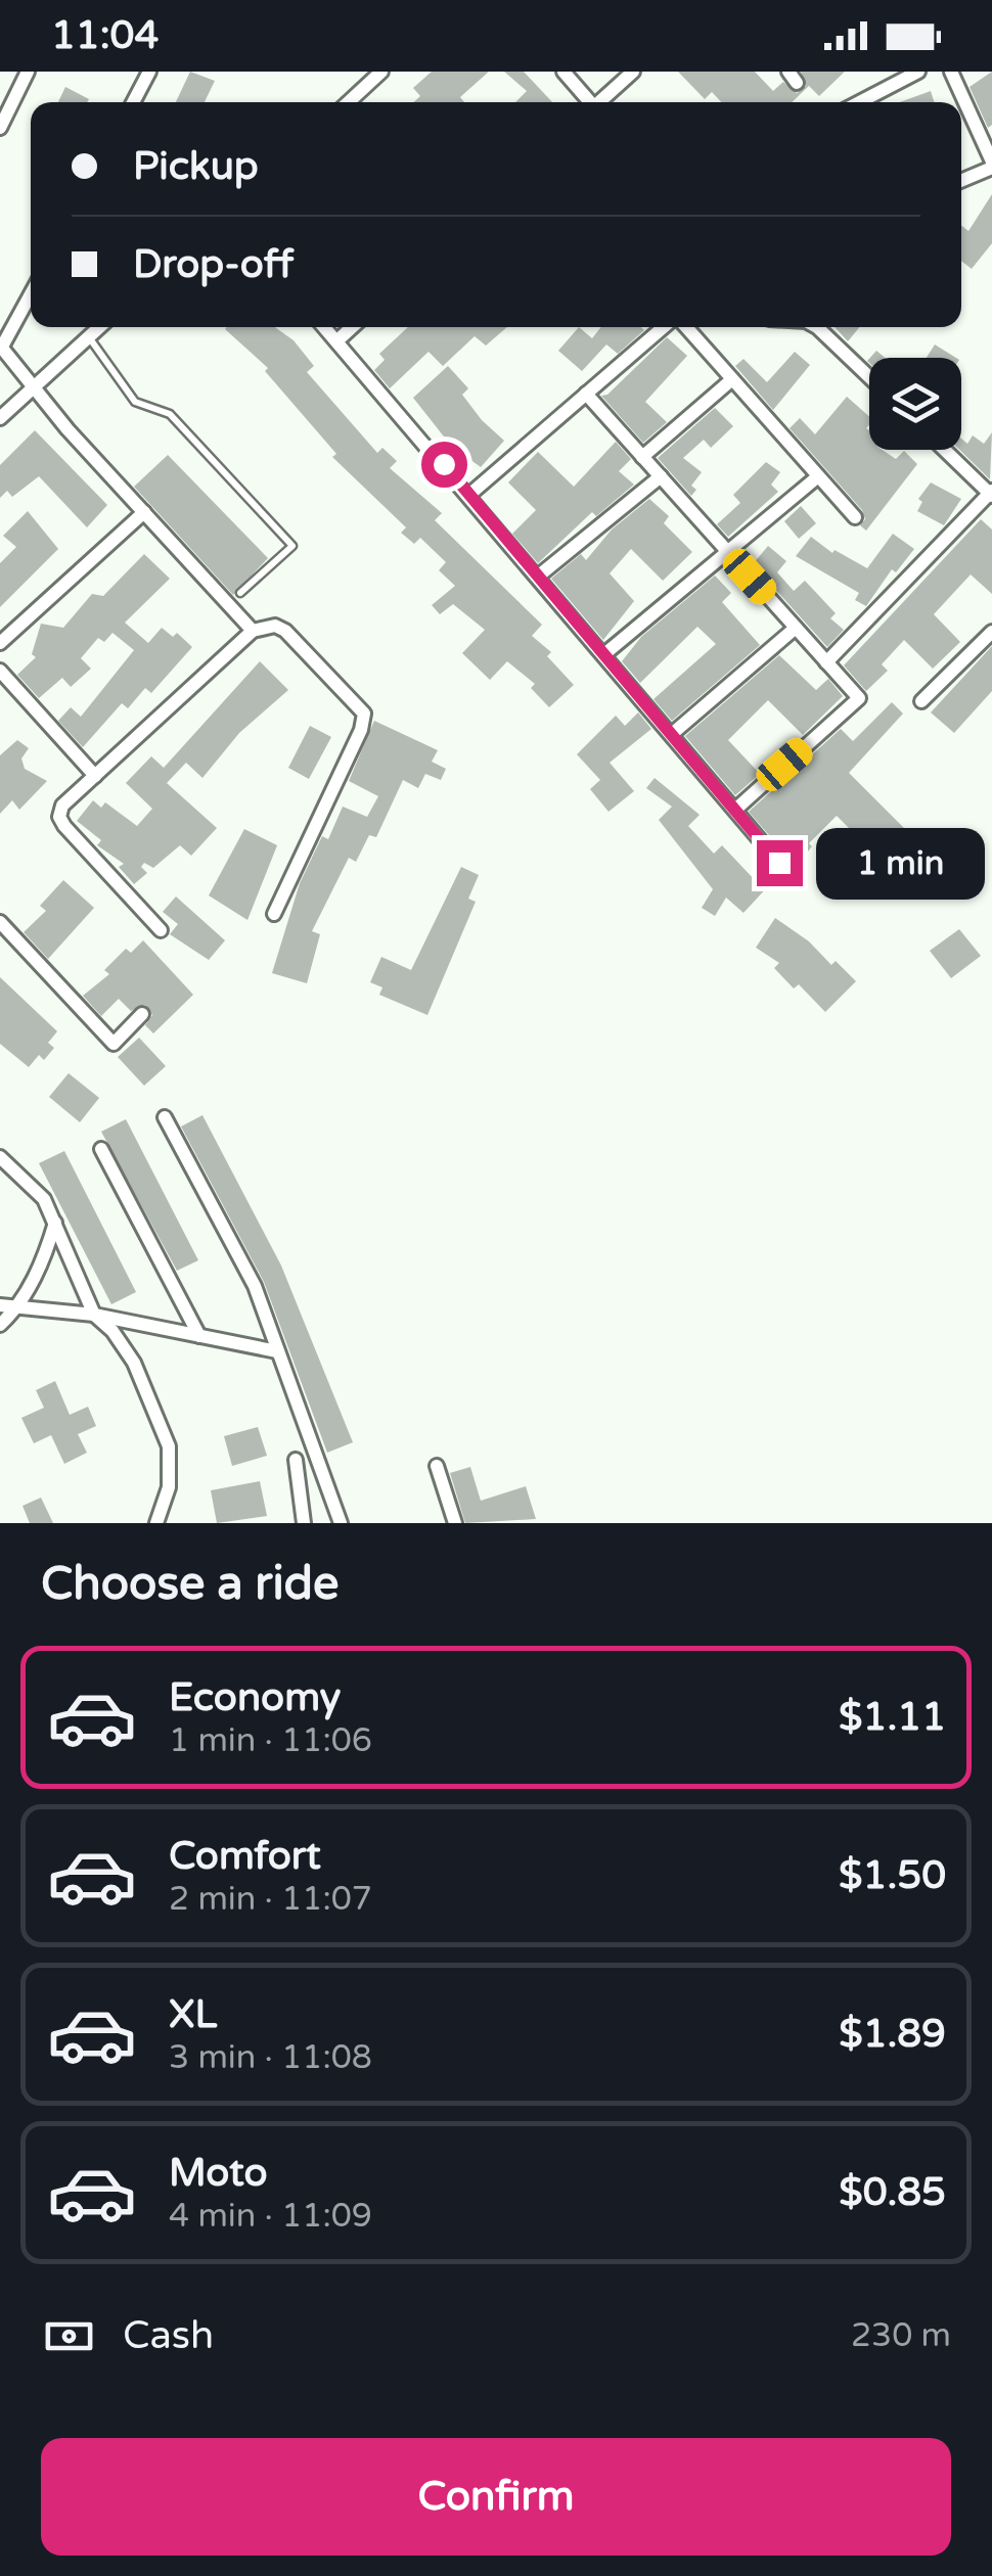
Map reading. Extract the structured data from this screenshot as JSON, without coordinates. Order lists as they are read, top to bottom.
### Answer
{
  "page": {
    "status": "11:04",
    "banner": ["Pickup", "Drop-off"],
    "bubble": "1 min",
    "heading": "Choose a ride",
    "list": [
      {
        "name": "Economy",
        "note": "1 min · 11:06",
        "value": "$1.11"
      },
      {
        "name": "Comfort",
        "note": "2 min · 11:07",
        "value": "$1.50"
      },
      {
        "name": "XL",
        "note": "3 min · 11:08",
        "value": "$1.89"
      },
      {
        "name": "Moto",
        "note": "4 min · 11:09",
        "value": "$0.85"
      }
    ],
    "pay": ["Cash", "230 m"],
    "buttons": "Confirm"
  }
}
